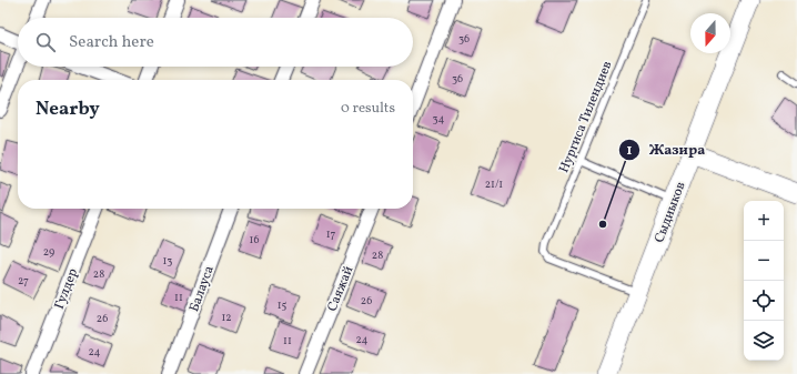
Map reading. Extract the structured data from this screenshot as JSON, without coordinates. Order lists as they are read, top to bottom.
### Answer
{
  "streets": {
    "street": [
      "Сыдиыков",
      "Гулдер",
      "Балауса",
      "Саяжай"
    ],
    "lane": ["Нургиса Тилендиев"]
  },
  "crossings": [
    ["Нургиса Тилендиев", "Сыдиыков"]
  ],
  "places": ["Жазира"],
  "house_numbers": [
    "36",
    "36",
    "34",
    "21/1",
    "17",
    "16",
    "29",
    "28",
    "13",
    "28",
    "27",
    "11",
    "26",
    "15",
    "12",
    "26",
    "24",
    "11",
    "24"
  ],
  "north": "bottom",
  "page": {
    "search": "Search here",
    "heading": ["Nearby", "0 results"],
    "map_buttons": ["+", "−"]
  }
}
